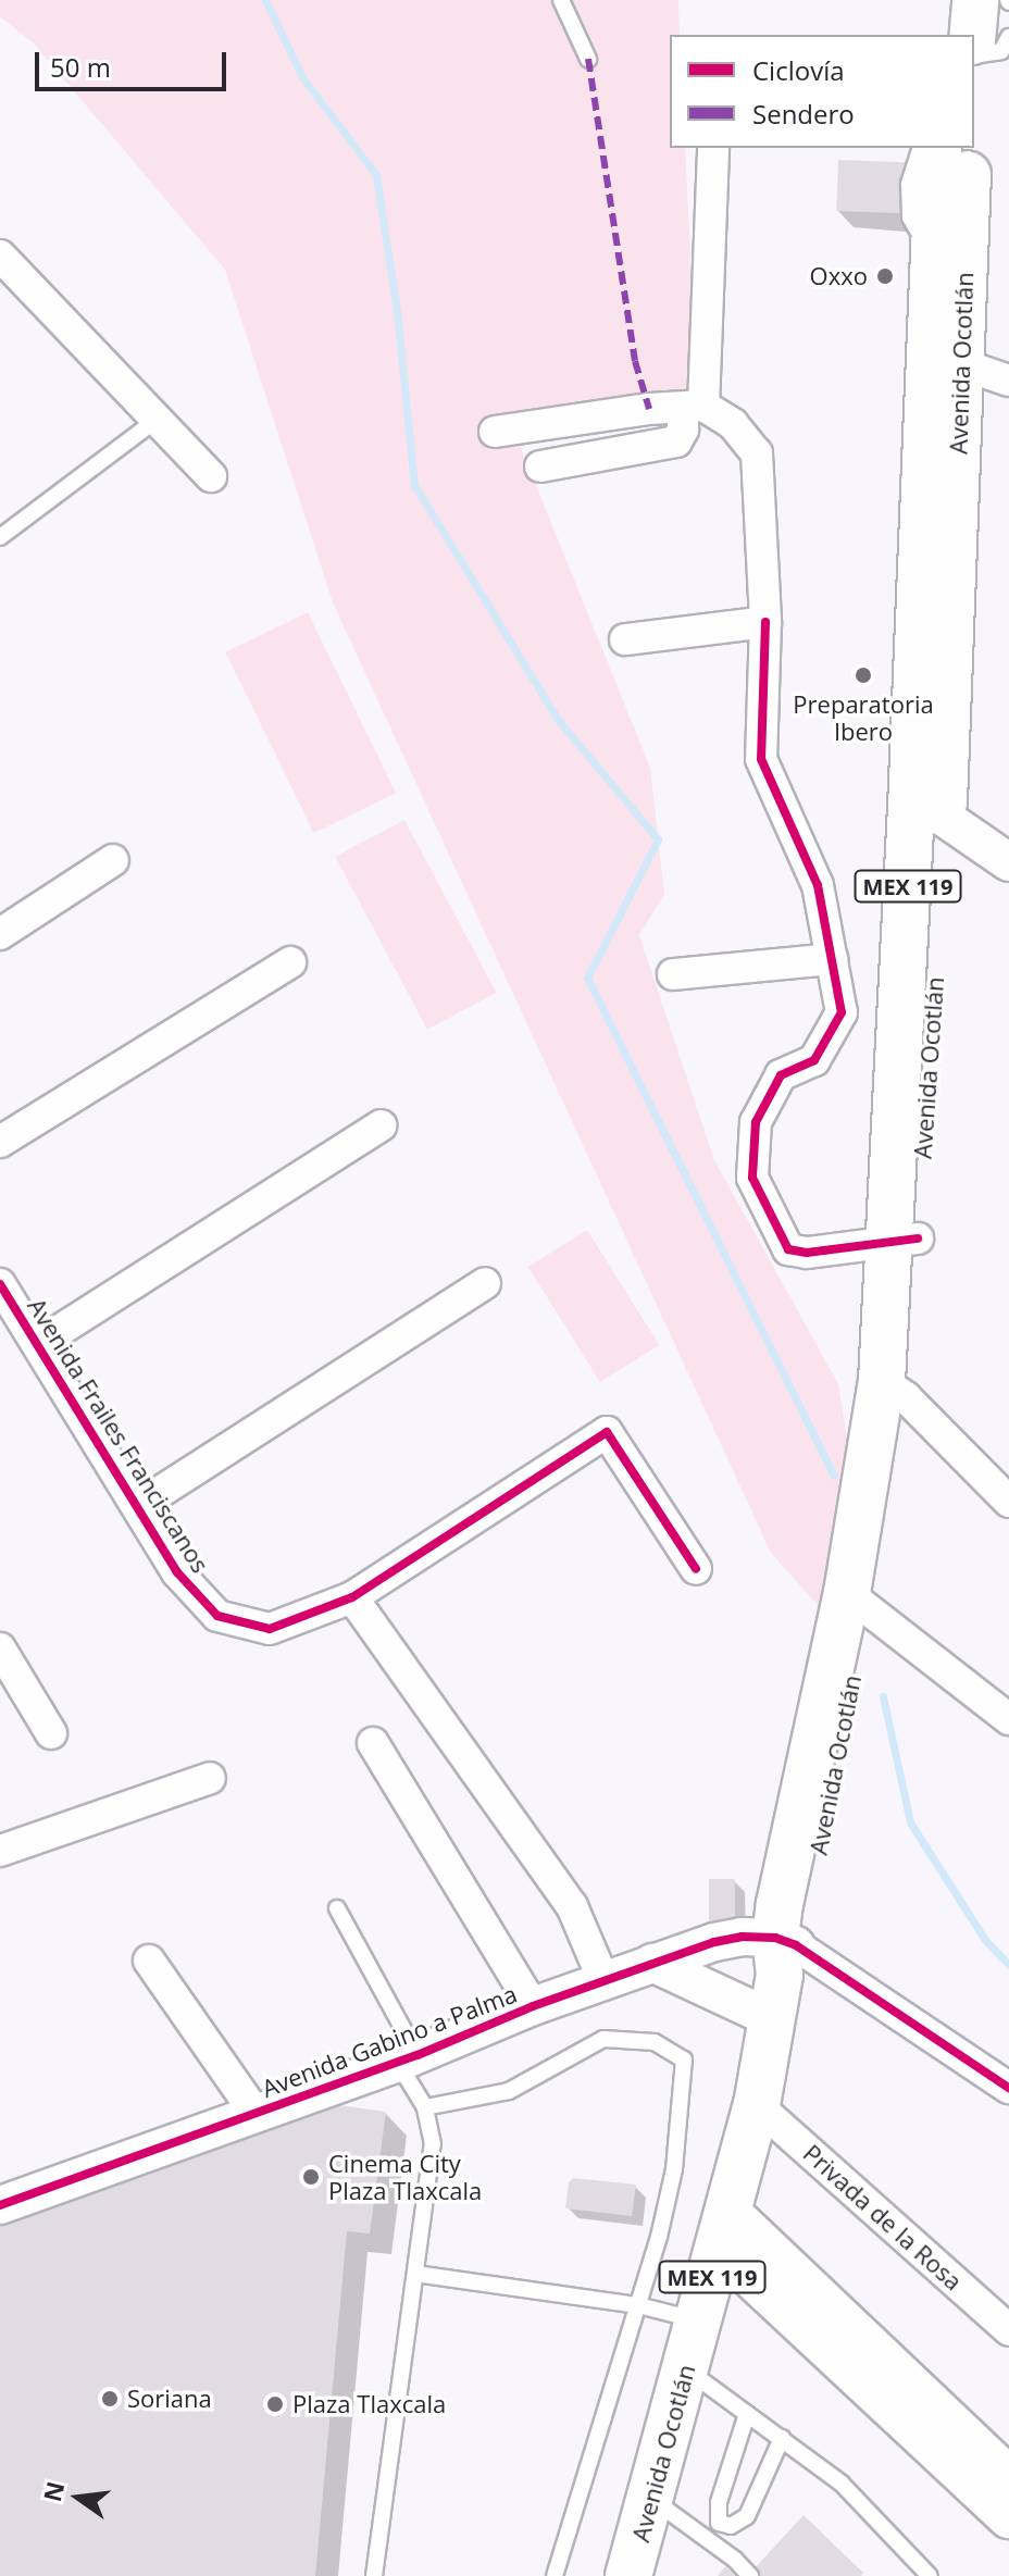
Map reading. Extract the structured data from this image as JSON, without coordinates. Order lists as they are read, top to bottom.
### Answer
{
  "streets": {
    "main road": ["Avenida Ocotlán", "MEX 119"],
    "street": ["Avenida Frailes Franciscanos", "Avenida Gabino a Palma", "Privada de la Rosa"]
  },
  "crossings": [
    ["Avenida Ocotlán", "Avenida Gabino a Palma"],
    ["Avenida Ocotlán", "Privada de la Rosa"]
  ],
  "places": [
    "Oxxo",
    "Preparatoria Ibero",
    "Cinema City Plaza Tlaxcala",
    "Soriana",
    "Plaza Tlaxcala"
  ],
  "legend": ["Ciclovía", "Sendero"],
  "scale_bar": "50 m",
  "north": "left"
}
